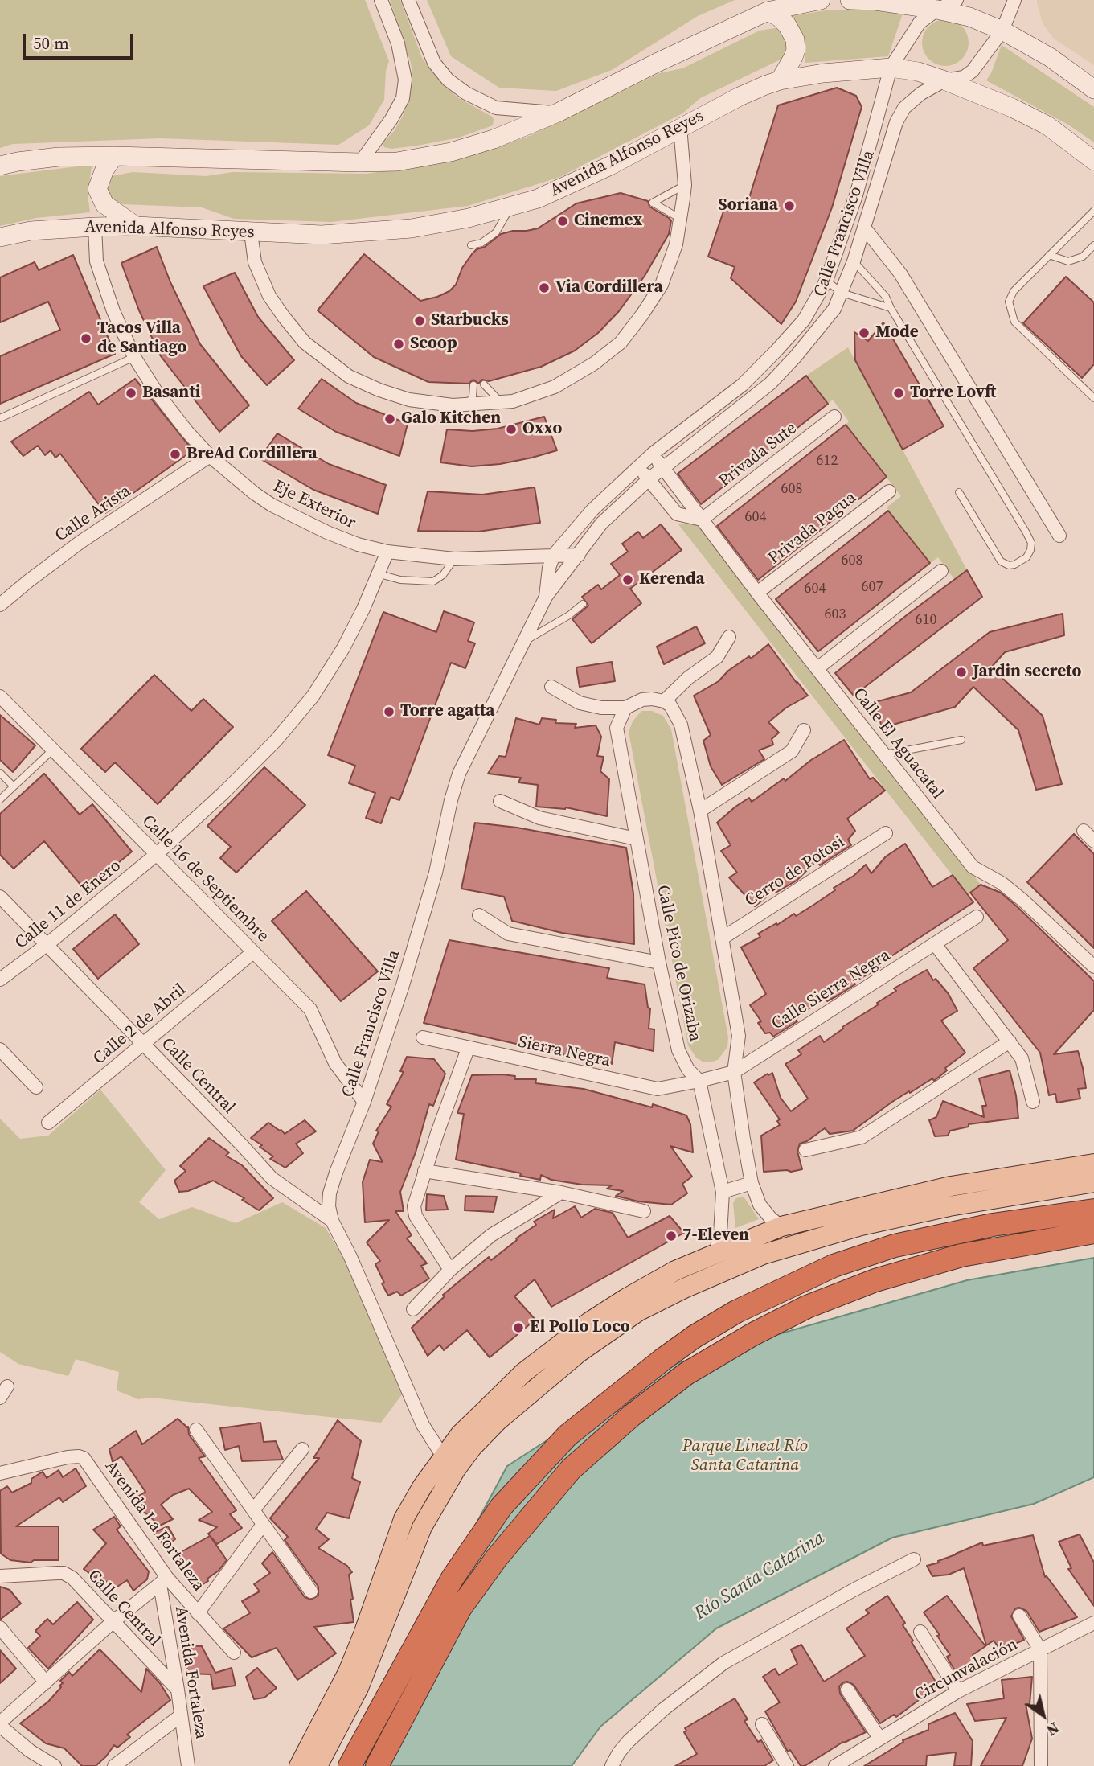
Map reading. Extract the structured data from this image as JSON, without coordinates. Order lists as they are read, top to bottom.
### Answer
{
  "streets": {
    "main road": ["Avenida Alfonso Reyes"],
    "street": [
      "Calle Francisco Villa",
      "Privada Sute",
      "Eje Exterior",
      "Calle Arista",
      "Privada Pagua",
      "Calle El Aguacatal",
      "Cerro de Potosi",
      "Calle 16 de Septiembre",
      "Calle 11 de Enero",
      "Calle Pico de Orizaba",
      "Calle Sierra Negra",
      "Calle 2 de Abril",
      "Sierra Negra",
      "Calle Central",
      "Avenida La Fortaleza",
      "Circunvalación",
      "Avenida Fortaleza"
    ]
  },
  "crossings": [
    ["Avenida Alfonso Reyes", "Calle Francisco Villa"],
    ["Avenida Alfonso Reyes", "Eje Exterior"],
    ["Calle Francisco Villa", "Eje Exterior"],
    ["Calle Francisco Villa", "Calle El Aguacatal"],
    ["Calle Francisco Villa", "Calle 16 de Septiembre"],
    ["Calle Francisco Villa", "Calle Central"],
    ["Privada Sute", "Calle El Aguacatal"],
    ["Eje Exterior", "Calle Arista"],
    ["Eje Exterior", "Calle 11 de Enero"],
    ["Privada Pagua", "Calle El Aguacatal"],
    ["Calle 16 de Septiembre", "Calle 11 de Enero"],
    ["Calle 16 de Septiembre", "Calle 2 de Abril"],
    ["Calle 11 de Enero", "Calle Central"],
    ["Calle Pico de Orizaba", "Calle Sierra Negra"],
    ["Calle Pico de Orizaba", "Sierra Negra"],
    ["Calle Sierra Negra", "Sierra Negra"],
    ["Calle 2 de Abril", "Calle Central"],
    ["Calle Central", "Avenida Fortaleza"],
    ["Avenida La Fortaleza", "Avenida Fortaleza"]
  ],
  "water": ["Río Santa Catarina"],
  "parks": ["Parque Lineal Río Santa Catarina"],
  "places": [
    "Soriana",
    "Cinemex",
    "Via Cordillera",
    "Starbucks",
    "Mode",
    "Tacos Villa de Santiago",
    "Scoop",
    "Basanti",
    "Torre Lovft",
    "Galo Kitchen",
    "Oxxo",
    "BreAd Cordillera",
    "Kerenda",
    "Jardin secreto",
    "Torre agatta",
    "7-Eleven",
    "El Pollo Loco"
  ],
  "house_numbers": [
    "612",
    "608",
    "604",
    "608",
    "607",
    "604",
    "603",
    "610"
  ],
  "scale_bar": "50 m",
  "north": "bottom right"
}
